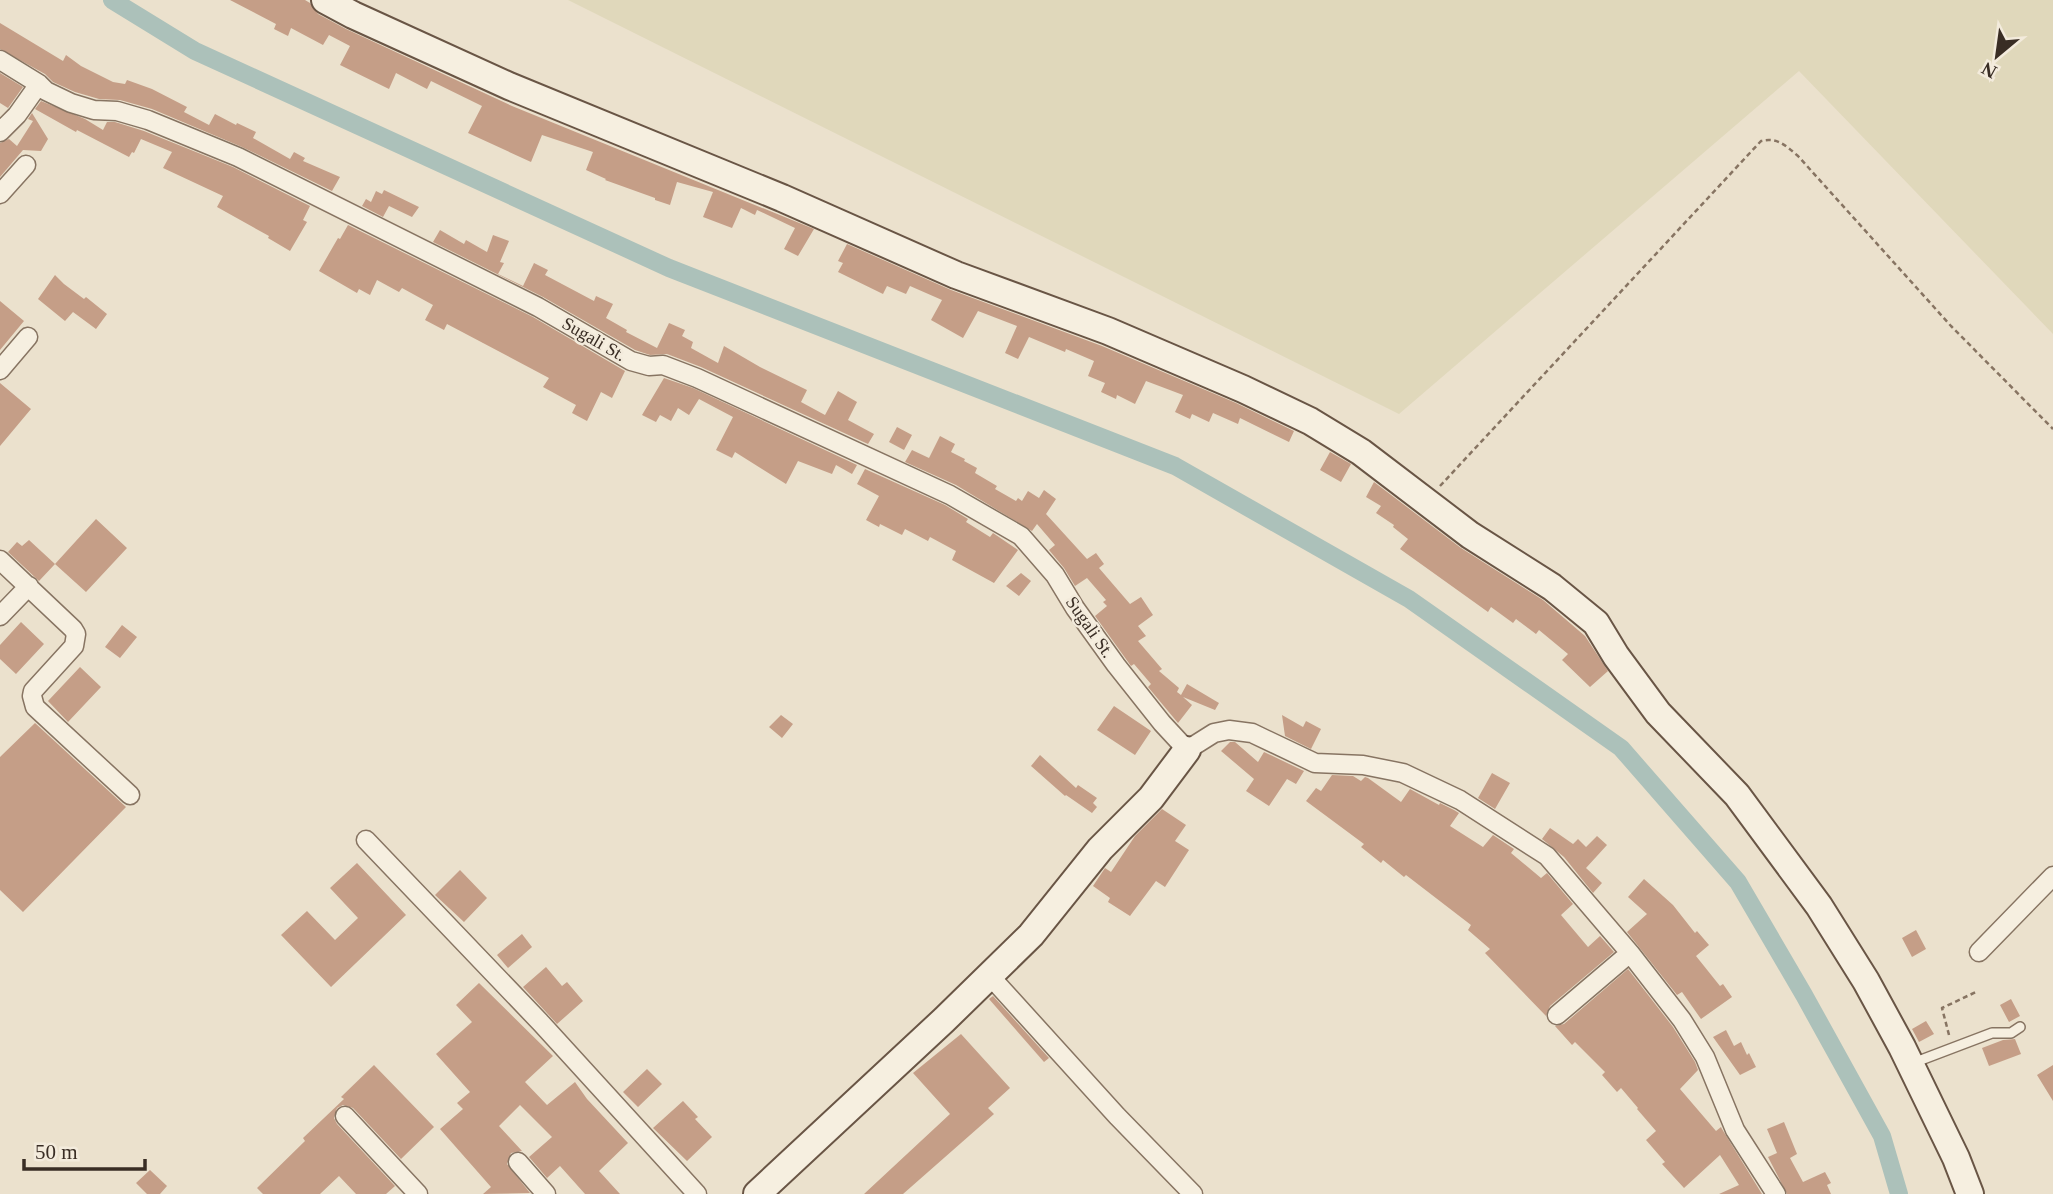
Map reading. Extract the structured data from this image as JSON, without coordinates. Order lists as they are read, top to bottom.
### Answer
{
  "streets": {
    "street": ["Sugali St."]
  },
  "scale_bar": "50 m",
  "north": "bottom left"
}
